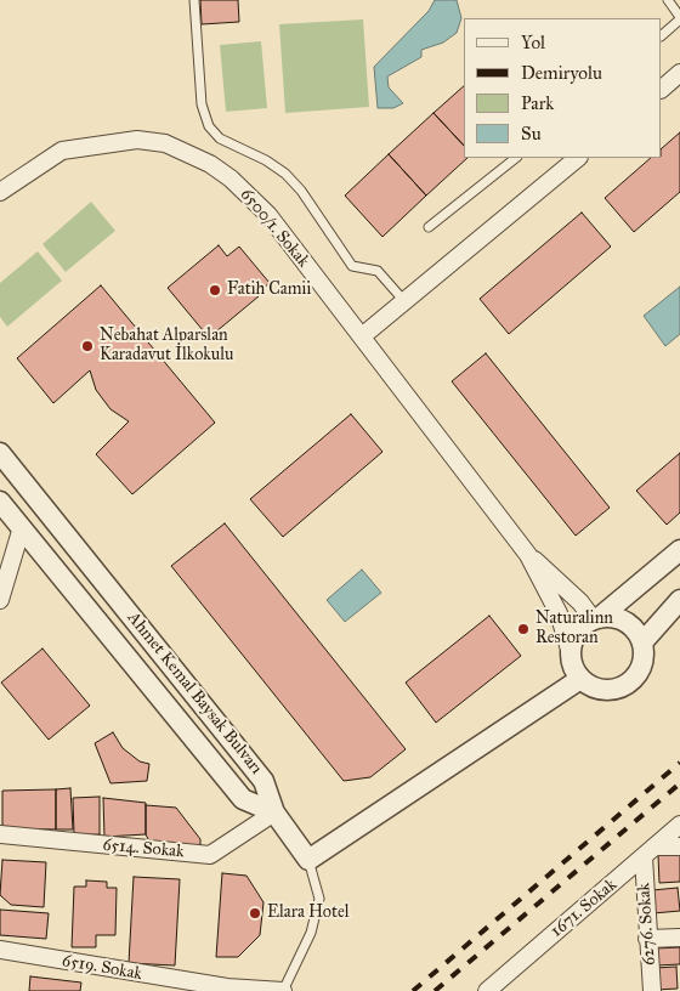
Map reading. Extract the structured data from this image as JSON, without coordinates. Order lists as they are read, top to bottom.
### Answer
{
  "streets": {
    "street": [
      "6500/1. Sokak",
      "Ahmet Kemal Baysak Bulvarı",
      "6514. Sokak",
      "1671. Sokak",
      "6276. Sokak",
      "6519. Sokak"
    ]
  },
  "crossings": [
    ["Ahmet Kemal Baysak Bulvarı", "6514. Sokak"],
    ["1671. Sokak", "6276. Sokak"]
  ],
  "places": [
    "Fatih Camii",
    "Nebahat Alparslan Karadavut İlkokulu",
    "Naturalinn Restoran",
    "Elara Hotel"
  ],
  "legend": [
    "Yol",
    "Demiryolu",
    "Park",
    "Su"
  ]
}
